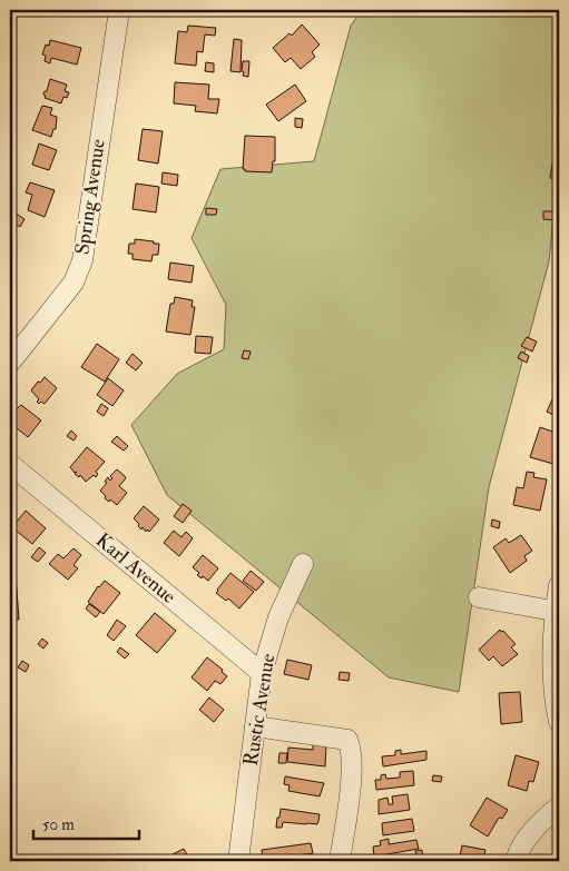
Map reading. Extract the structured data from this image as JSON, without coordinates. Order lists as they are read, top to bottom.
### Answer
{
  "streets": {
    "street": ["Spring Avenue", "Karl Avenue", "Rustic Avenue"]
  },
  "crossings": [
    ["Karl Avenue", "Rustic Avenue"]
  ],
  "scale_bar": "50 m"
}
